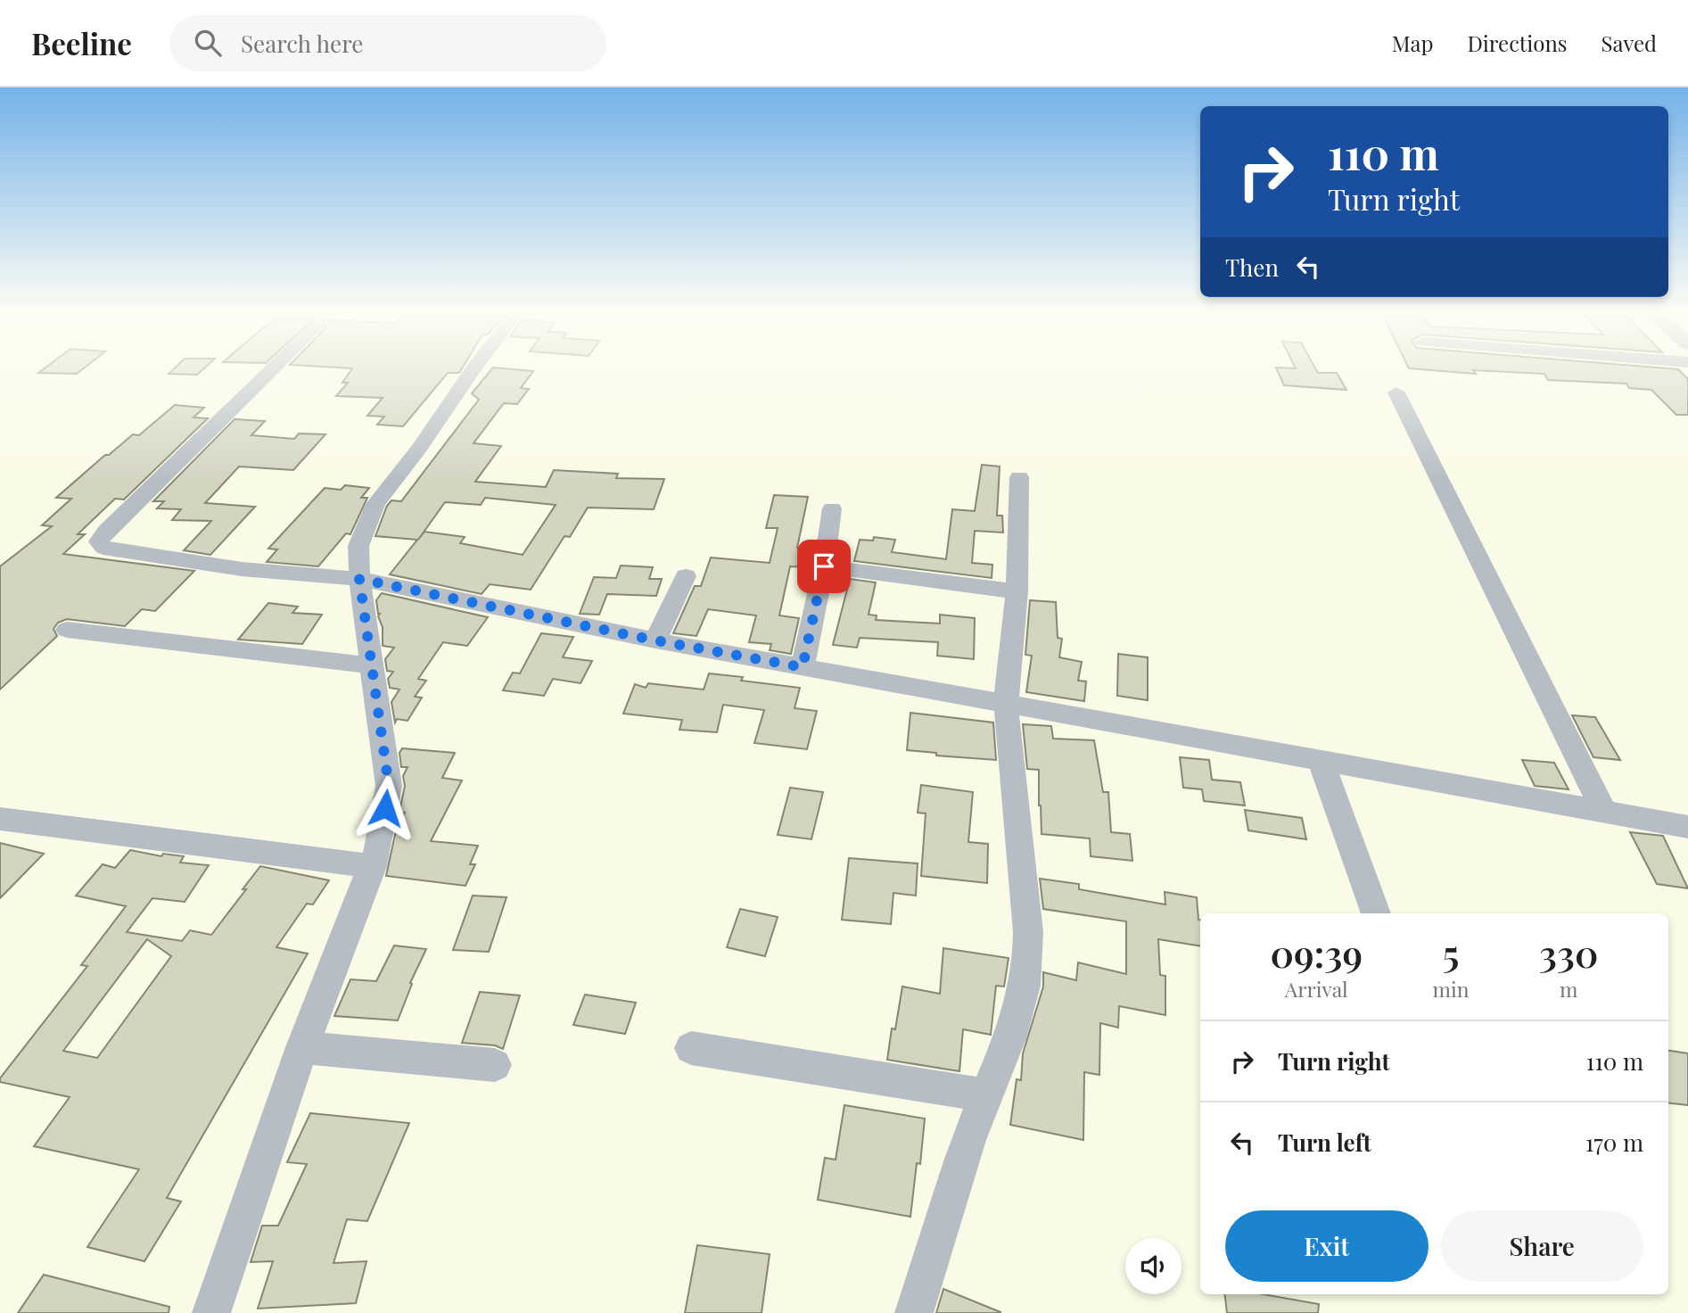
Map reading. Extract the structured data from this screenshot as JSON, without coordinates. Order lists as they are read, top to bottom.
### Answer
{
  "page": {
    "header": "Beeline",
    "search": "Search here",
    "nav": ["Map", "Directions", "Saved"],
    "turn": ["110 m", "Turn right"],
    "then": "Then",
    "eta": [
      "09:39",
      "Arrival",
      "5",
      "min",
      "330",
      "m"
    ],
    "list": [
      {
        "name": "Turn right",
        "value": "110 m"
      },
      {
        "name": "Turn left",
        "value": "170 m"
      }
    ],
    "buttons": ["Exit", "Share"]
  }
}
